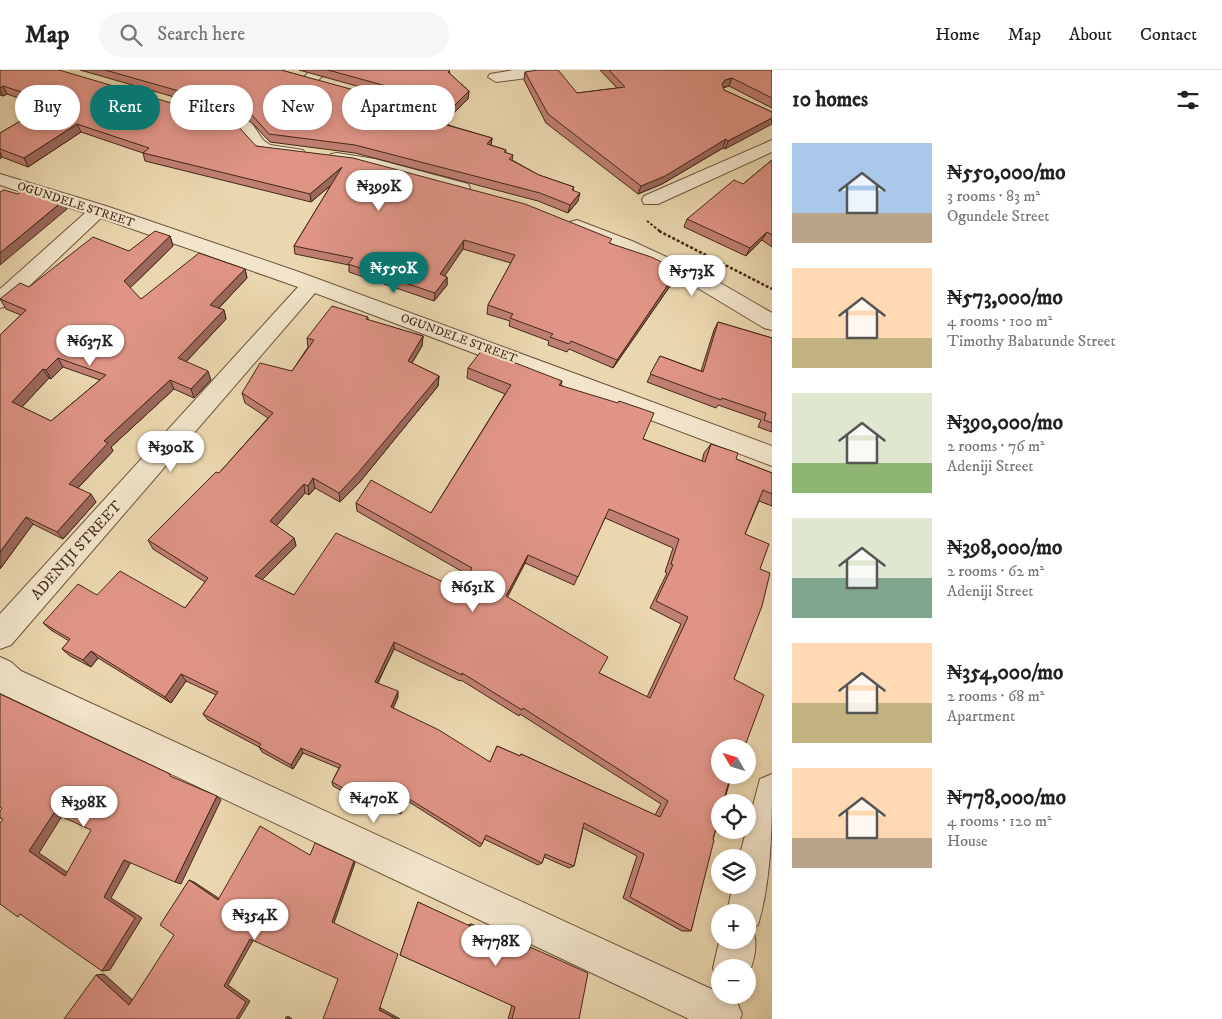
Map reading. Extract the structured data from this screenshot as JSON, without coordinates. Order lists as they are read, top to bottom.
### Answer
{
  "streets": {
    "street": ["OGUNDELE STREET", "ADENIJI STREET"]
  },
  "crossings": [
    ["OGUNDELE STREET", "ADENIJI STREET"]
  ],
  "north": "top left",
  "page": {
    "header": "Map",
    "search": "Search here",
    "nav": [
      "Home",
      "Map",
      "About",
      "Contact"
    ],
    "heading": "10 homes",
    "chip": [
      "Buy",
      "Rent",
      "Filters",
      "New",
      "Apartment"
    ],
    "list": [
      {
        "name": "₦550,000/mo",
        "note": "3 rooms · 83 m² · Ogundele Street"
      },
      {
        "name": "₦573,000/mo",
        "note": "4 rooms · 100 m² · Timothy Babatunde Street"
      },
      {
        "name": "₦390,000/mo",
        "note": "2 rooms · 76 m² · Adeniji Street"
      },
      {
        "name": "₦398,000/mo",
        "note": "2 rooms · 62 m² · Adeniji Street"
      },
      {
        "name": "₦354,000/mo",
        "note": "2 rooms · 68 m² · Apartment"
      },
      {
        "name": "₦778,000/mo",
        "note": "4 rooms · 120 m² · House"
      }
    ],
    "price": [
      "₦399K",
      "₦550K",
      "₦573K",
      "₦637K",
      "₦390K",
      "₦631K",
      "₦470K",
      "₦398K",
      "₦354K",
      "₦778K"
    ],
    "map_buttons": ["+", "−"]
  }
}
